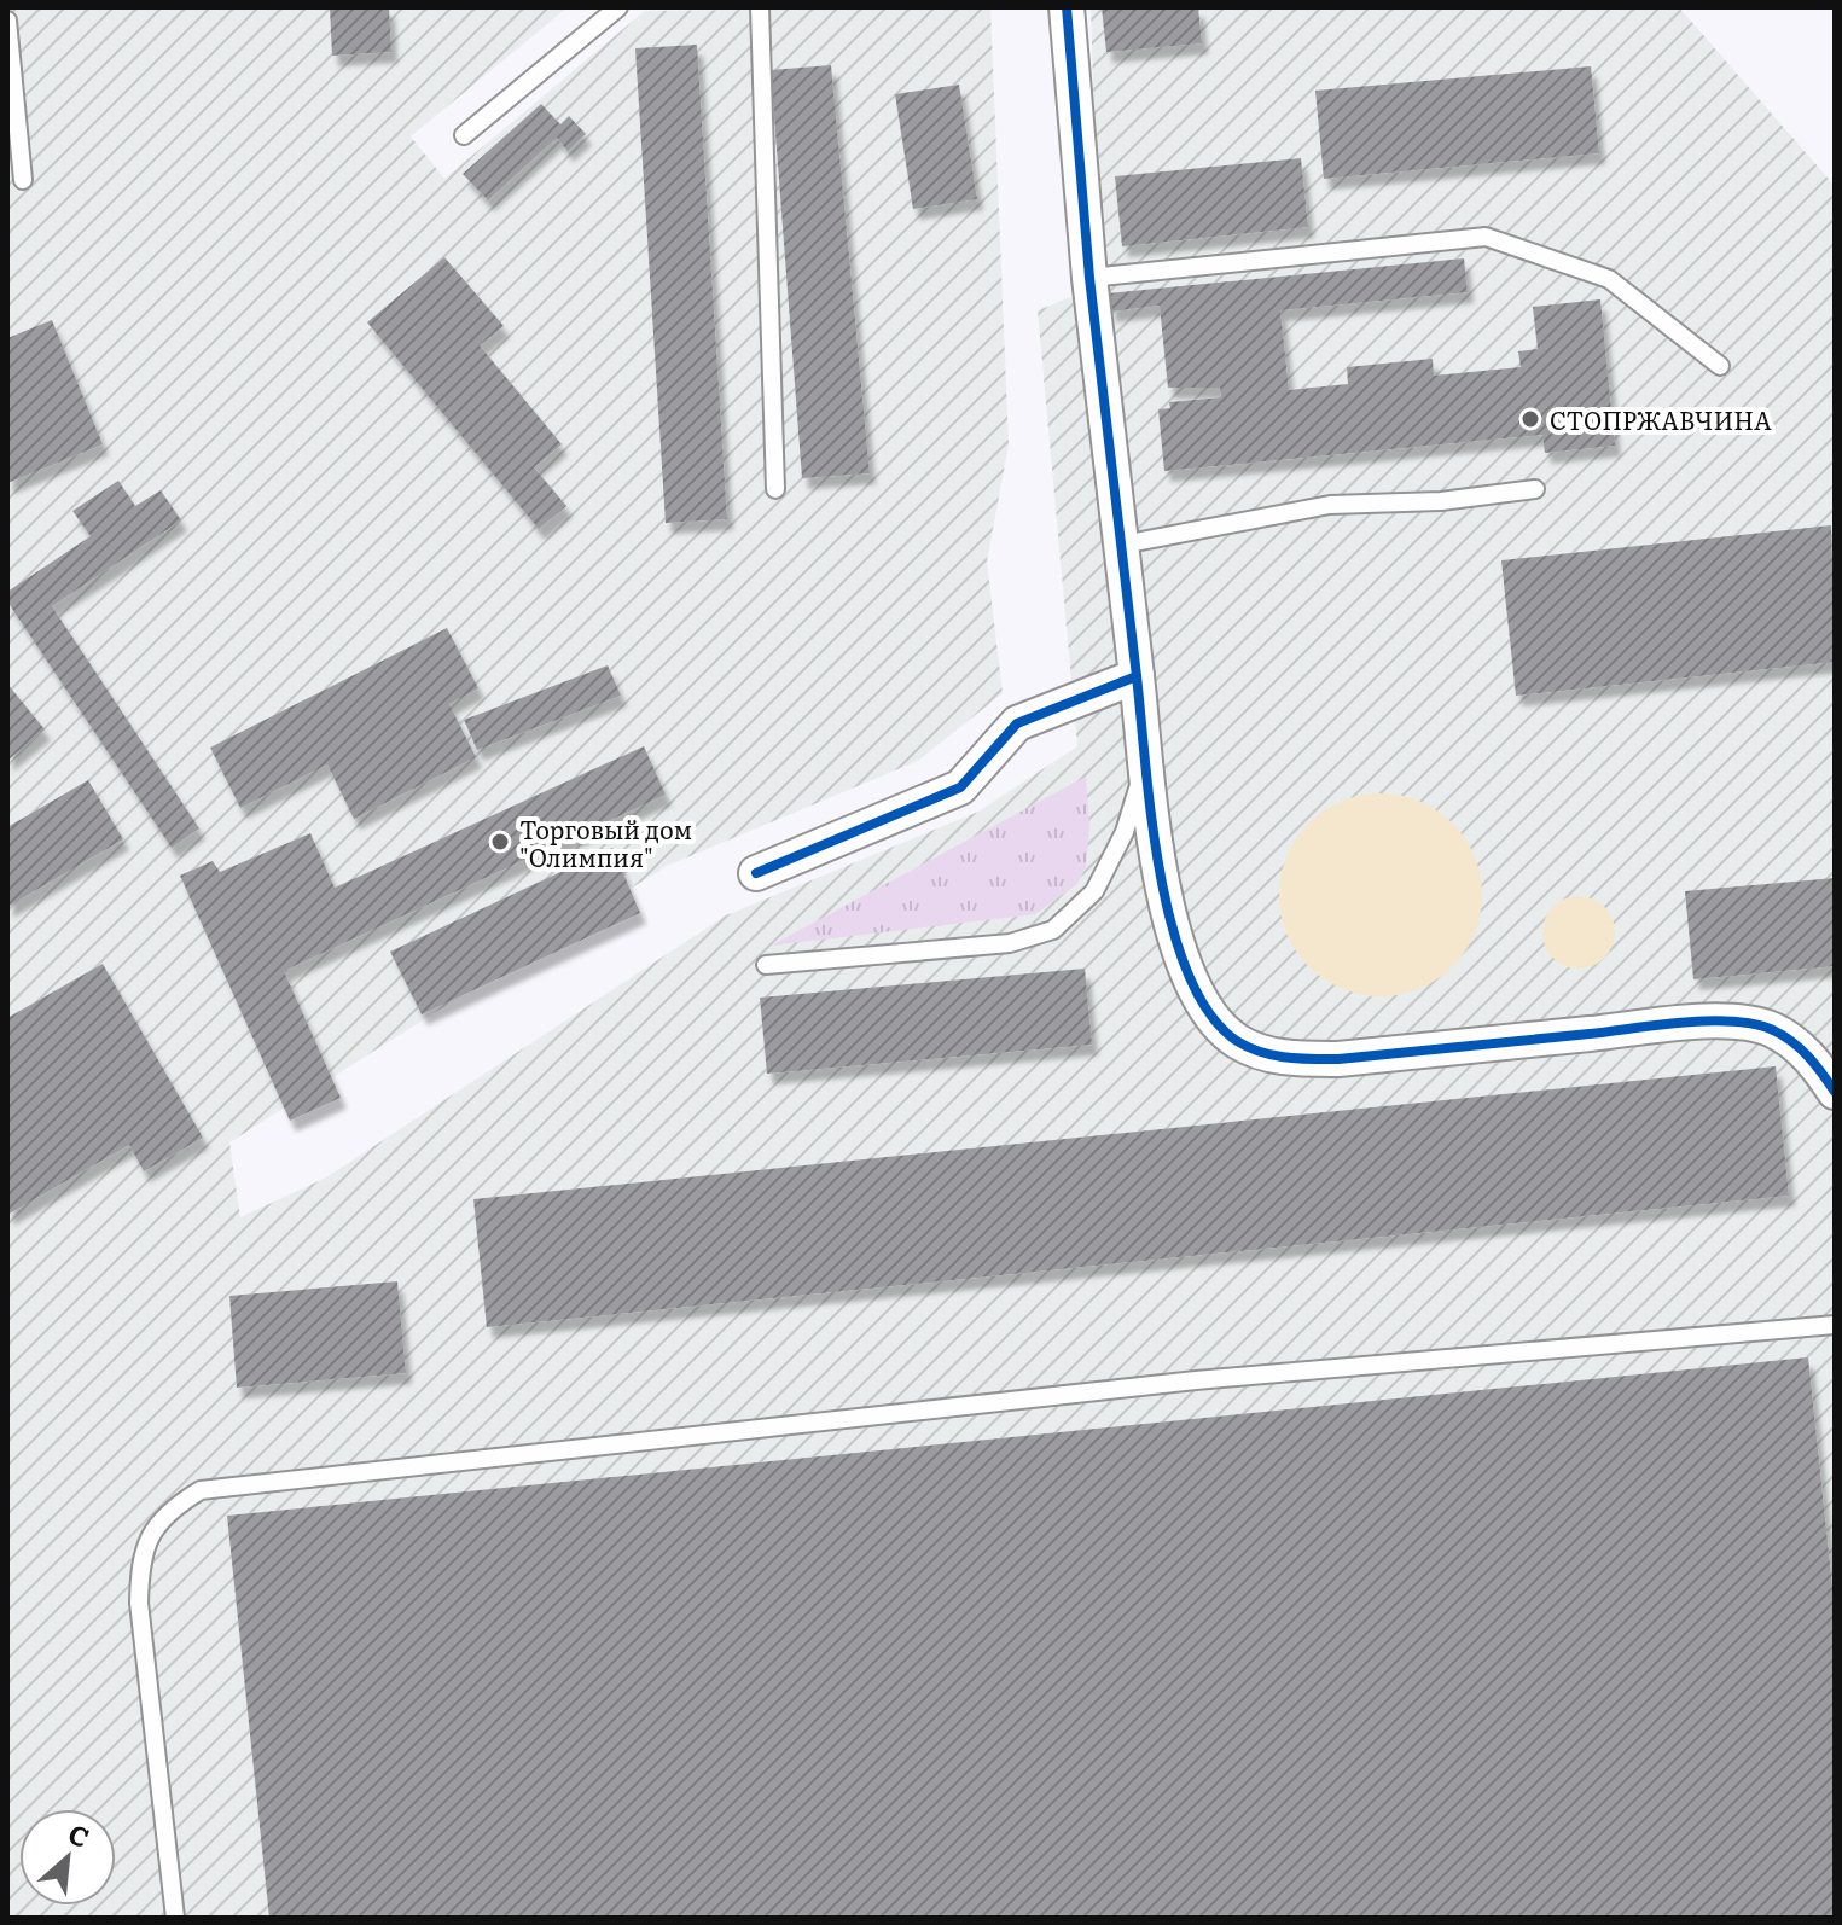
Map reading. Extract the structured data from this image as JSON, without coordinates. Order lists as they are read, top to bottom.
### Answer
{
  "places": ["СТОПРЖАВЧИНА", "Торговый дом \"Олимпия\""],
  "north": "top right"
}
